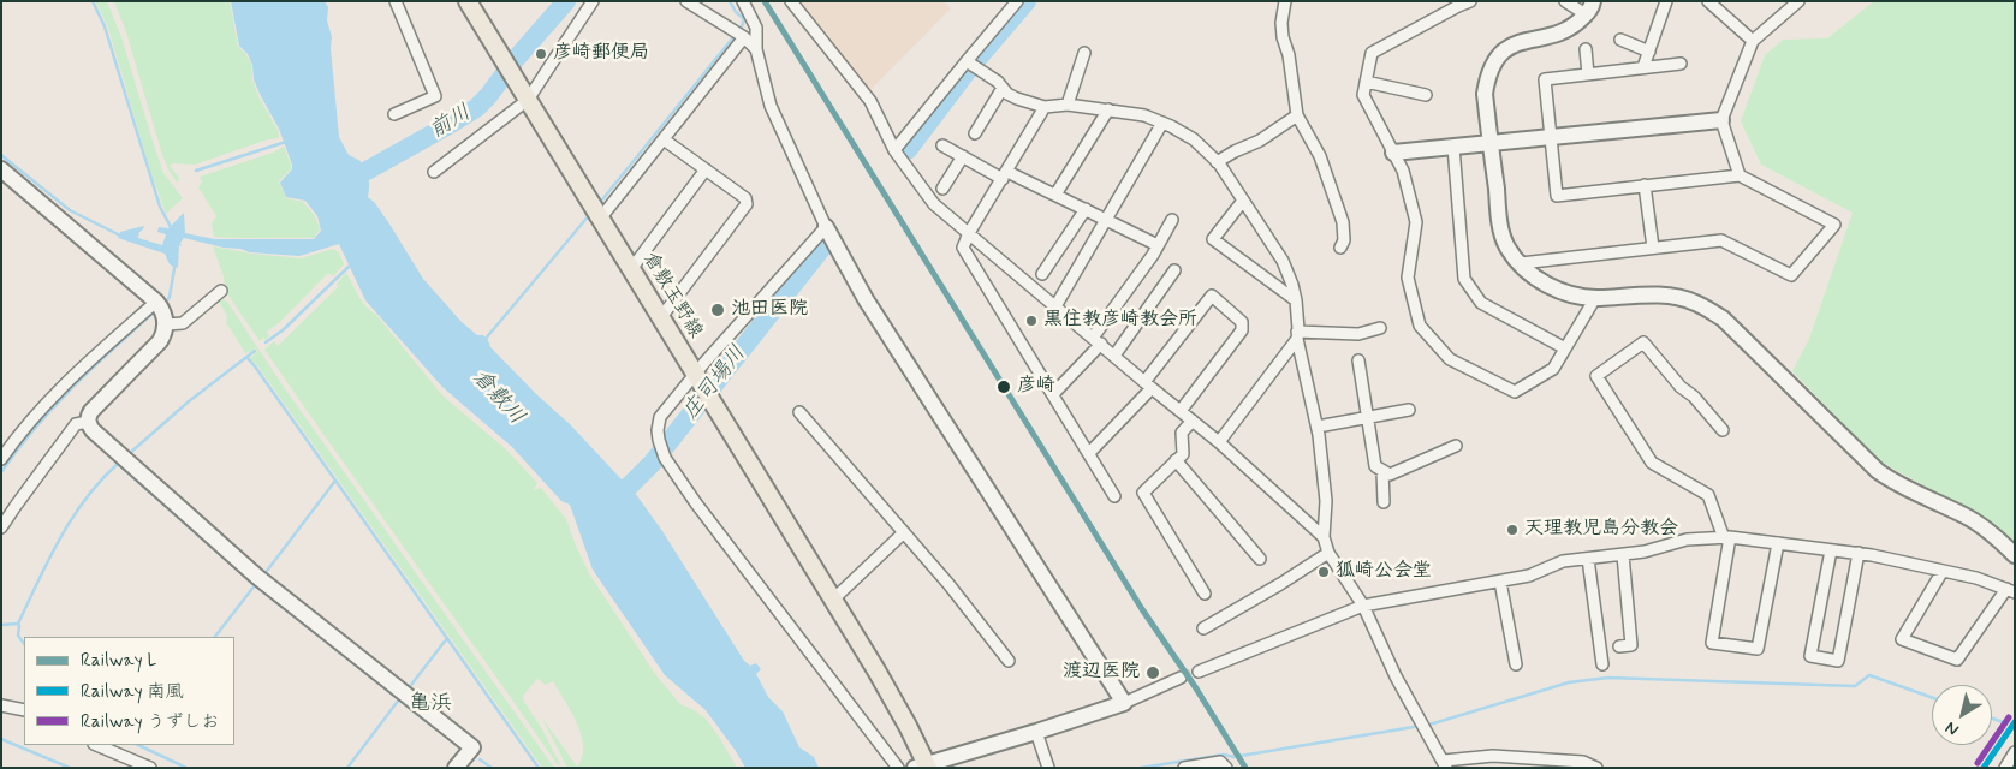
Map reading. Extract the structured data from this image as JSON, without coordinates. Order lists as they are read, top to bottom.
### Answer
{
  "streets": {
    "main road": ["倉敷玉野線"]
  },
  "districts": ["亀浜"],
  "water": ["前川", "庄司場川", "倉敷川"],
  "places": [
    "彦崎郵便局",
    "池田医院",
    "黒住教彦崎教会所",
    "彦崎",
    "天理教児島分教会",
    "狐崎公会堂",
    "渡辺医院"
  ],
  "lines": ["rail line L", "rail line うずしお", "rail line 南風"],
  "legend": ["Railway L", "Railway 南風", "Railway うずしお"],
  "north": "bottom left"
}
